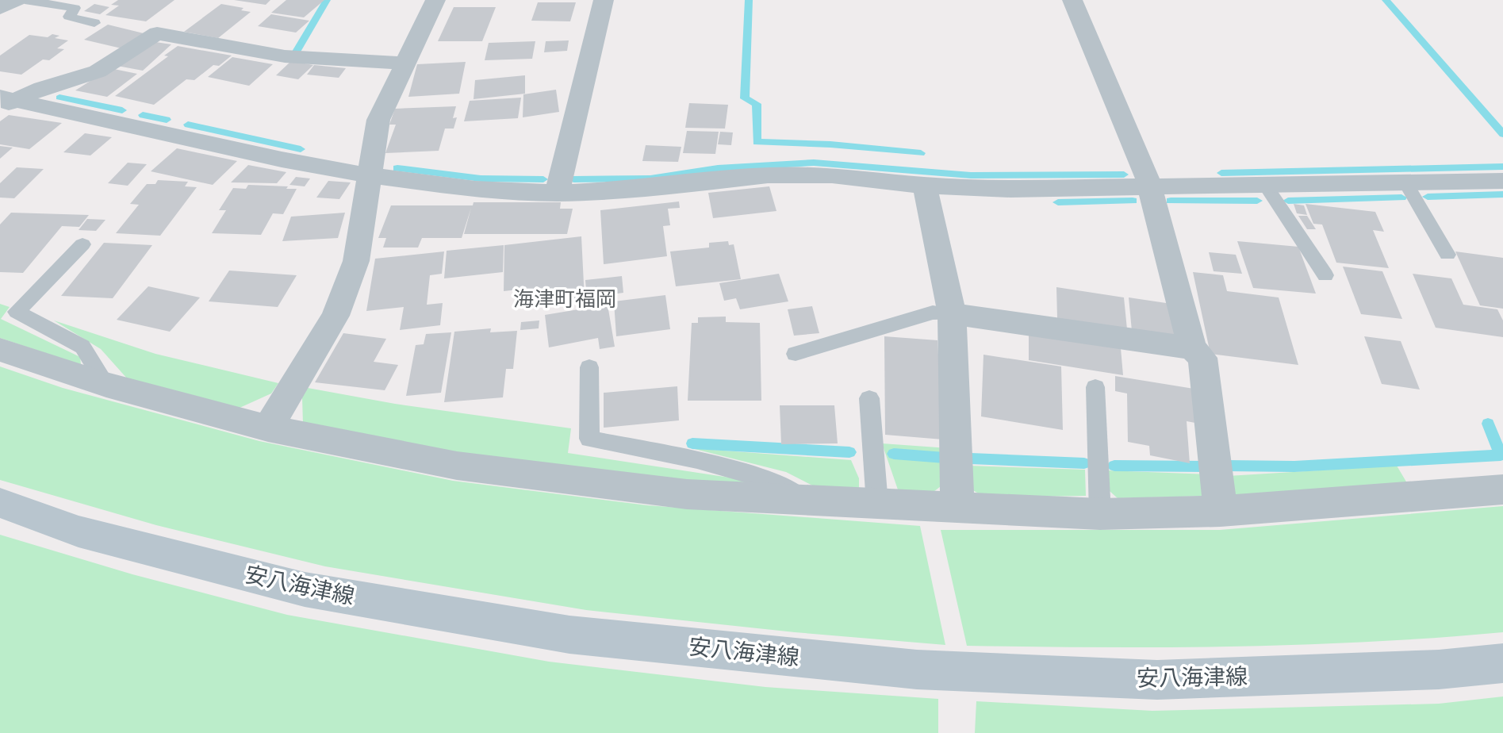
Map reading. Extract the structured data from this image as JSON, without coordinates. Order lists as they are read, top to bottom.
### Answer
{
  "streets": {
    "main road": ["安八海津線"]
  },
  "districts": ["海津町福岡"]
}
